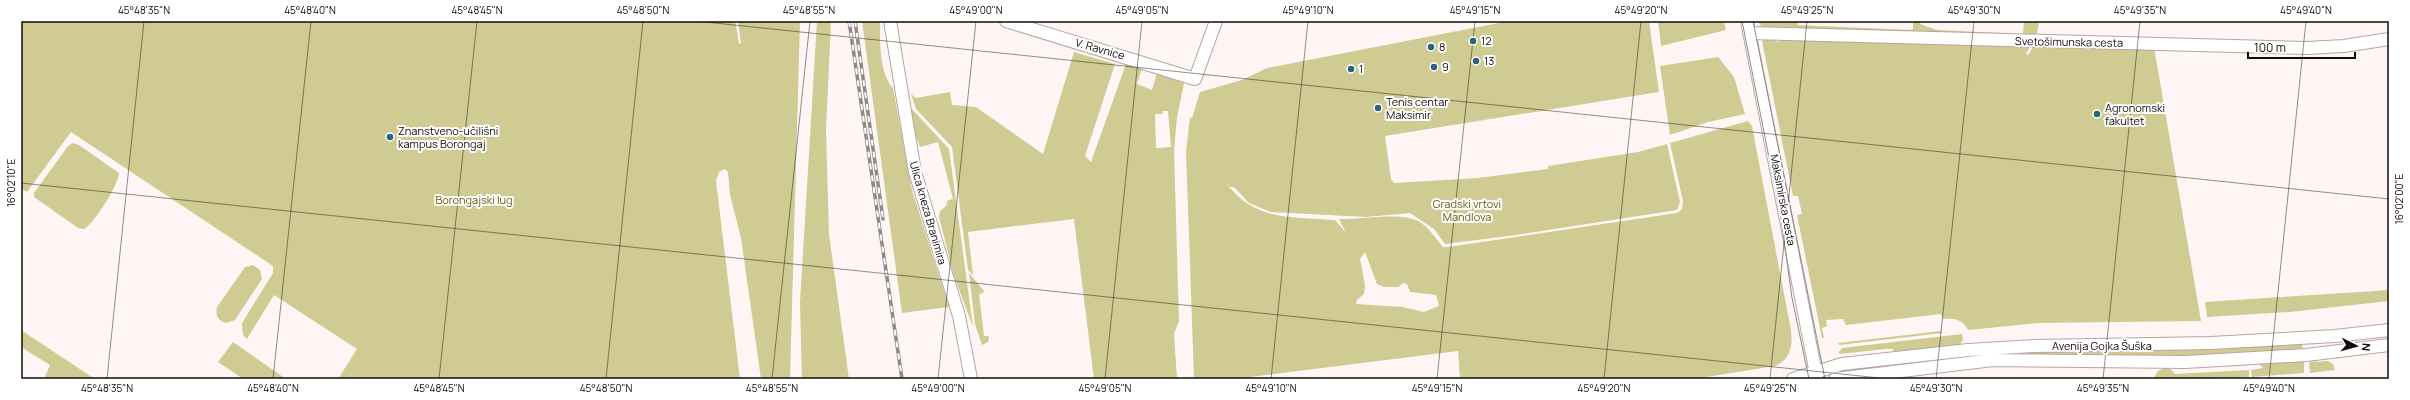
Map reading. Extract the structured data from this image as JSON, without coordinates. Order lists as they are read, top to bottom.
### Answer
{
  "streets": {
    "main road": [
      "Svetošimunska cesta",
      "V. Ravnice",
      "Maksimirska cesta",
      "Ulica kneza Branimira",
      "Avenija Gojka Šuška"
    ]
  },
  "crossings": [
    ["Svetošimunska cesta", "Maksimirska cesta"],
    ["Maksimirska cesta", "Avenija Gojka Šuška"]
  ],
  "parks": ["Borongajski lug", "Gradski vrtovi Mandlova"],
  "places": [
    "12",
    "8",
    "13",
    "9",
    "1",
    "Tenis centar Maksimir",
    "Agronomski fakultet",
    "Znanstveno-učilišni kampus Borongaj"
  ],
  "scale_bar": "100 m",
  "north": "right",
  "coordinates": [
    "45°48'35\"N",
    "45°48'40\"N",
    "45°48'45\"N",
    "45°48'50\"N",
    "45°48'55\"N",
    "45°49'00\"N",
    "45°49'05\"N",
    "45°49'10\"N",
    "45°49'15\"N",
    "45°49'20\"N",
    "45°49'25\"N",
    "45°49'30\"N",
    "45°49'35\"N",
    "45°49'40\"N",
    "16°02'10\"E",
    "16°02'00\"E"
  ]
}
